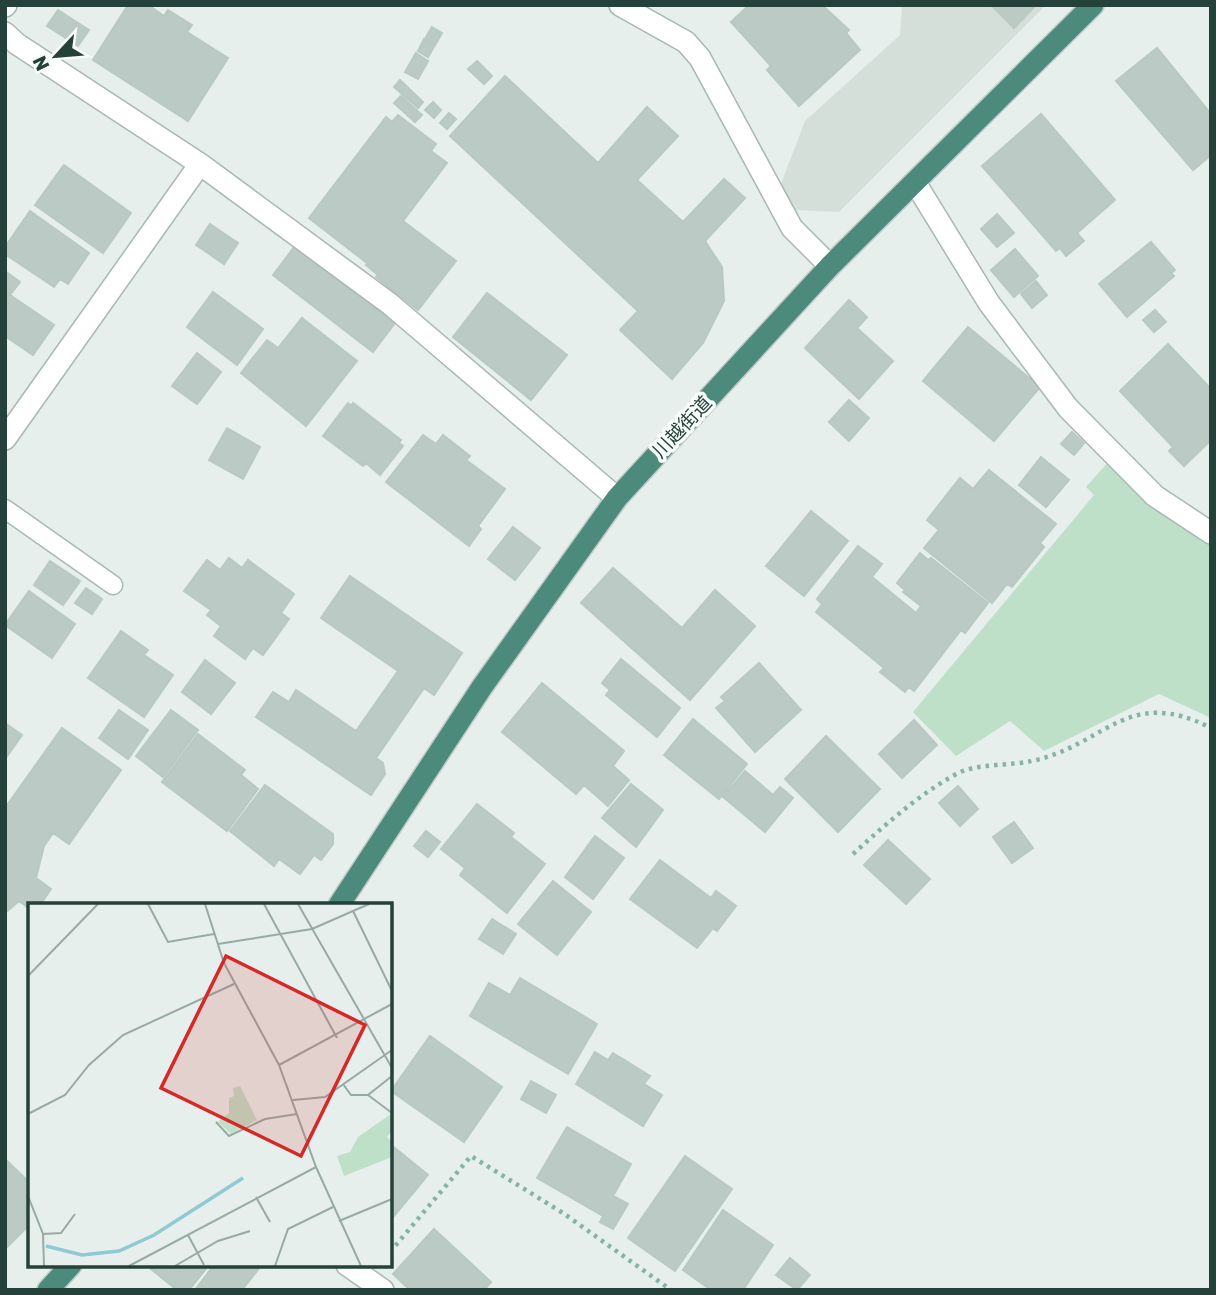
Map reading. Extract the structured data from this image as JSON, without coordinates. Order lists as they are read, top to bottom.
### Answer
{
  "streets": {
    "highway": ["川越街道"]
  },
  "north": "bottom left"
}
